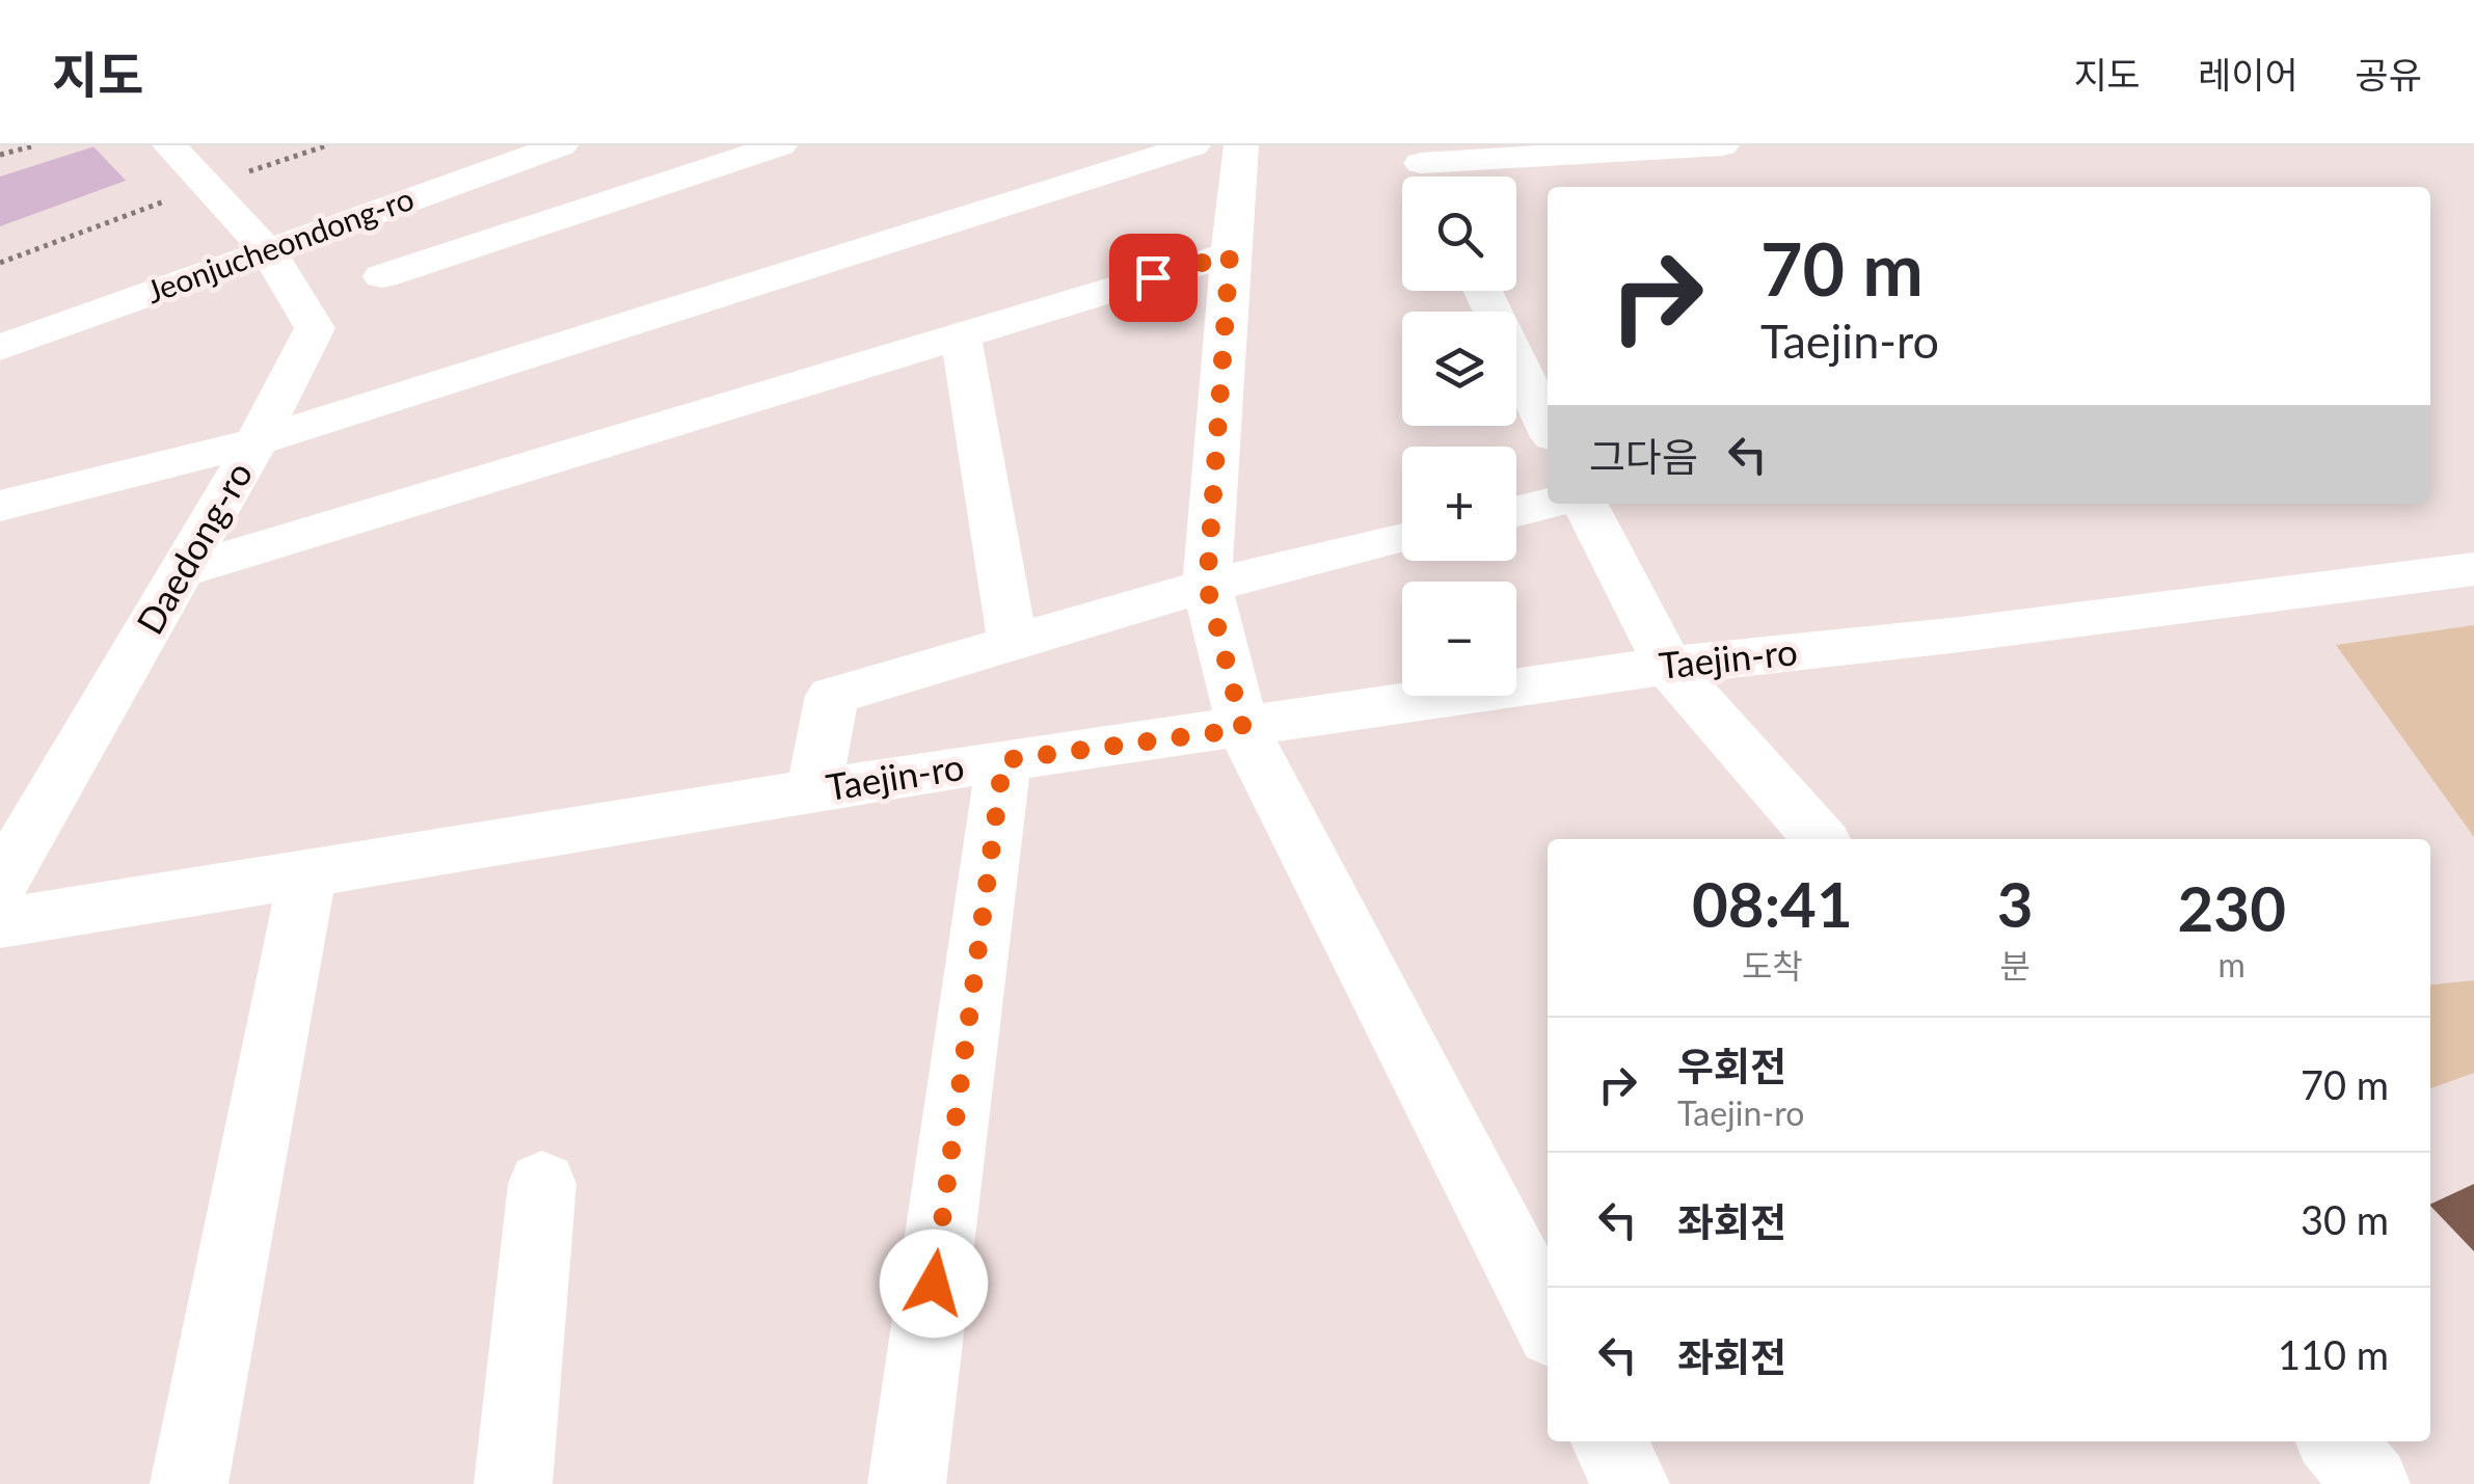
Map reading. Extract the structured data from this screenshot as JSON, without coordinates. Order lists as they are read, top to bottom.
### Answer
{
  "streets": {
    "street": ["Jeonjucheondong-ro", "Daedong-ro", "Taejin-ro"]
  },
  "crossings": [
    ["Jeonjucheondong-ro", "Daedong-ro"]
  ],
  "page": {
    "header": "지도",
    "nav": ["지도", "레이어", "공유"],
    "map_buttons": ["+", "−"],
    "turn": ["70 m", "Taejin-ro"],
    "then": "그다음",
    "eta": [
      "08:41",
      "도착",
      "3",
      "분",
      "230",
      "m"
    ],
    "list": [
      {
        "name": "우회전",
        "note": "Taejin-ro",
        "value": "70 m"
      },
      {
        "name": "좌회전",
        "value": "30 m"
      },
      {
        "name": "좌회전",
        "value": "110 m"
      }
    ]
  }
}
